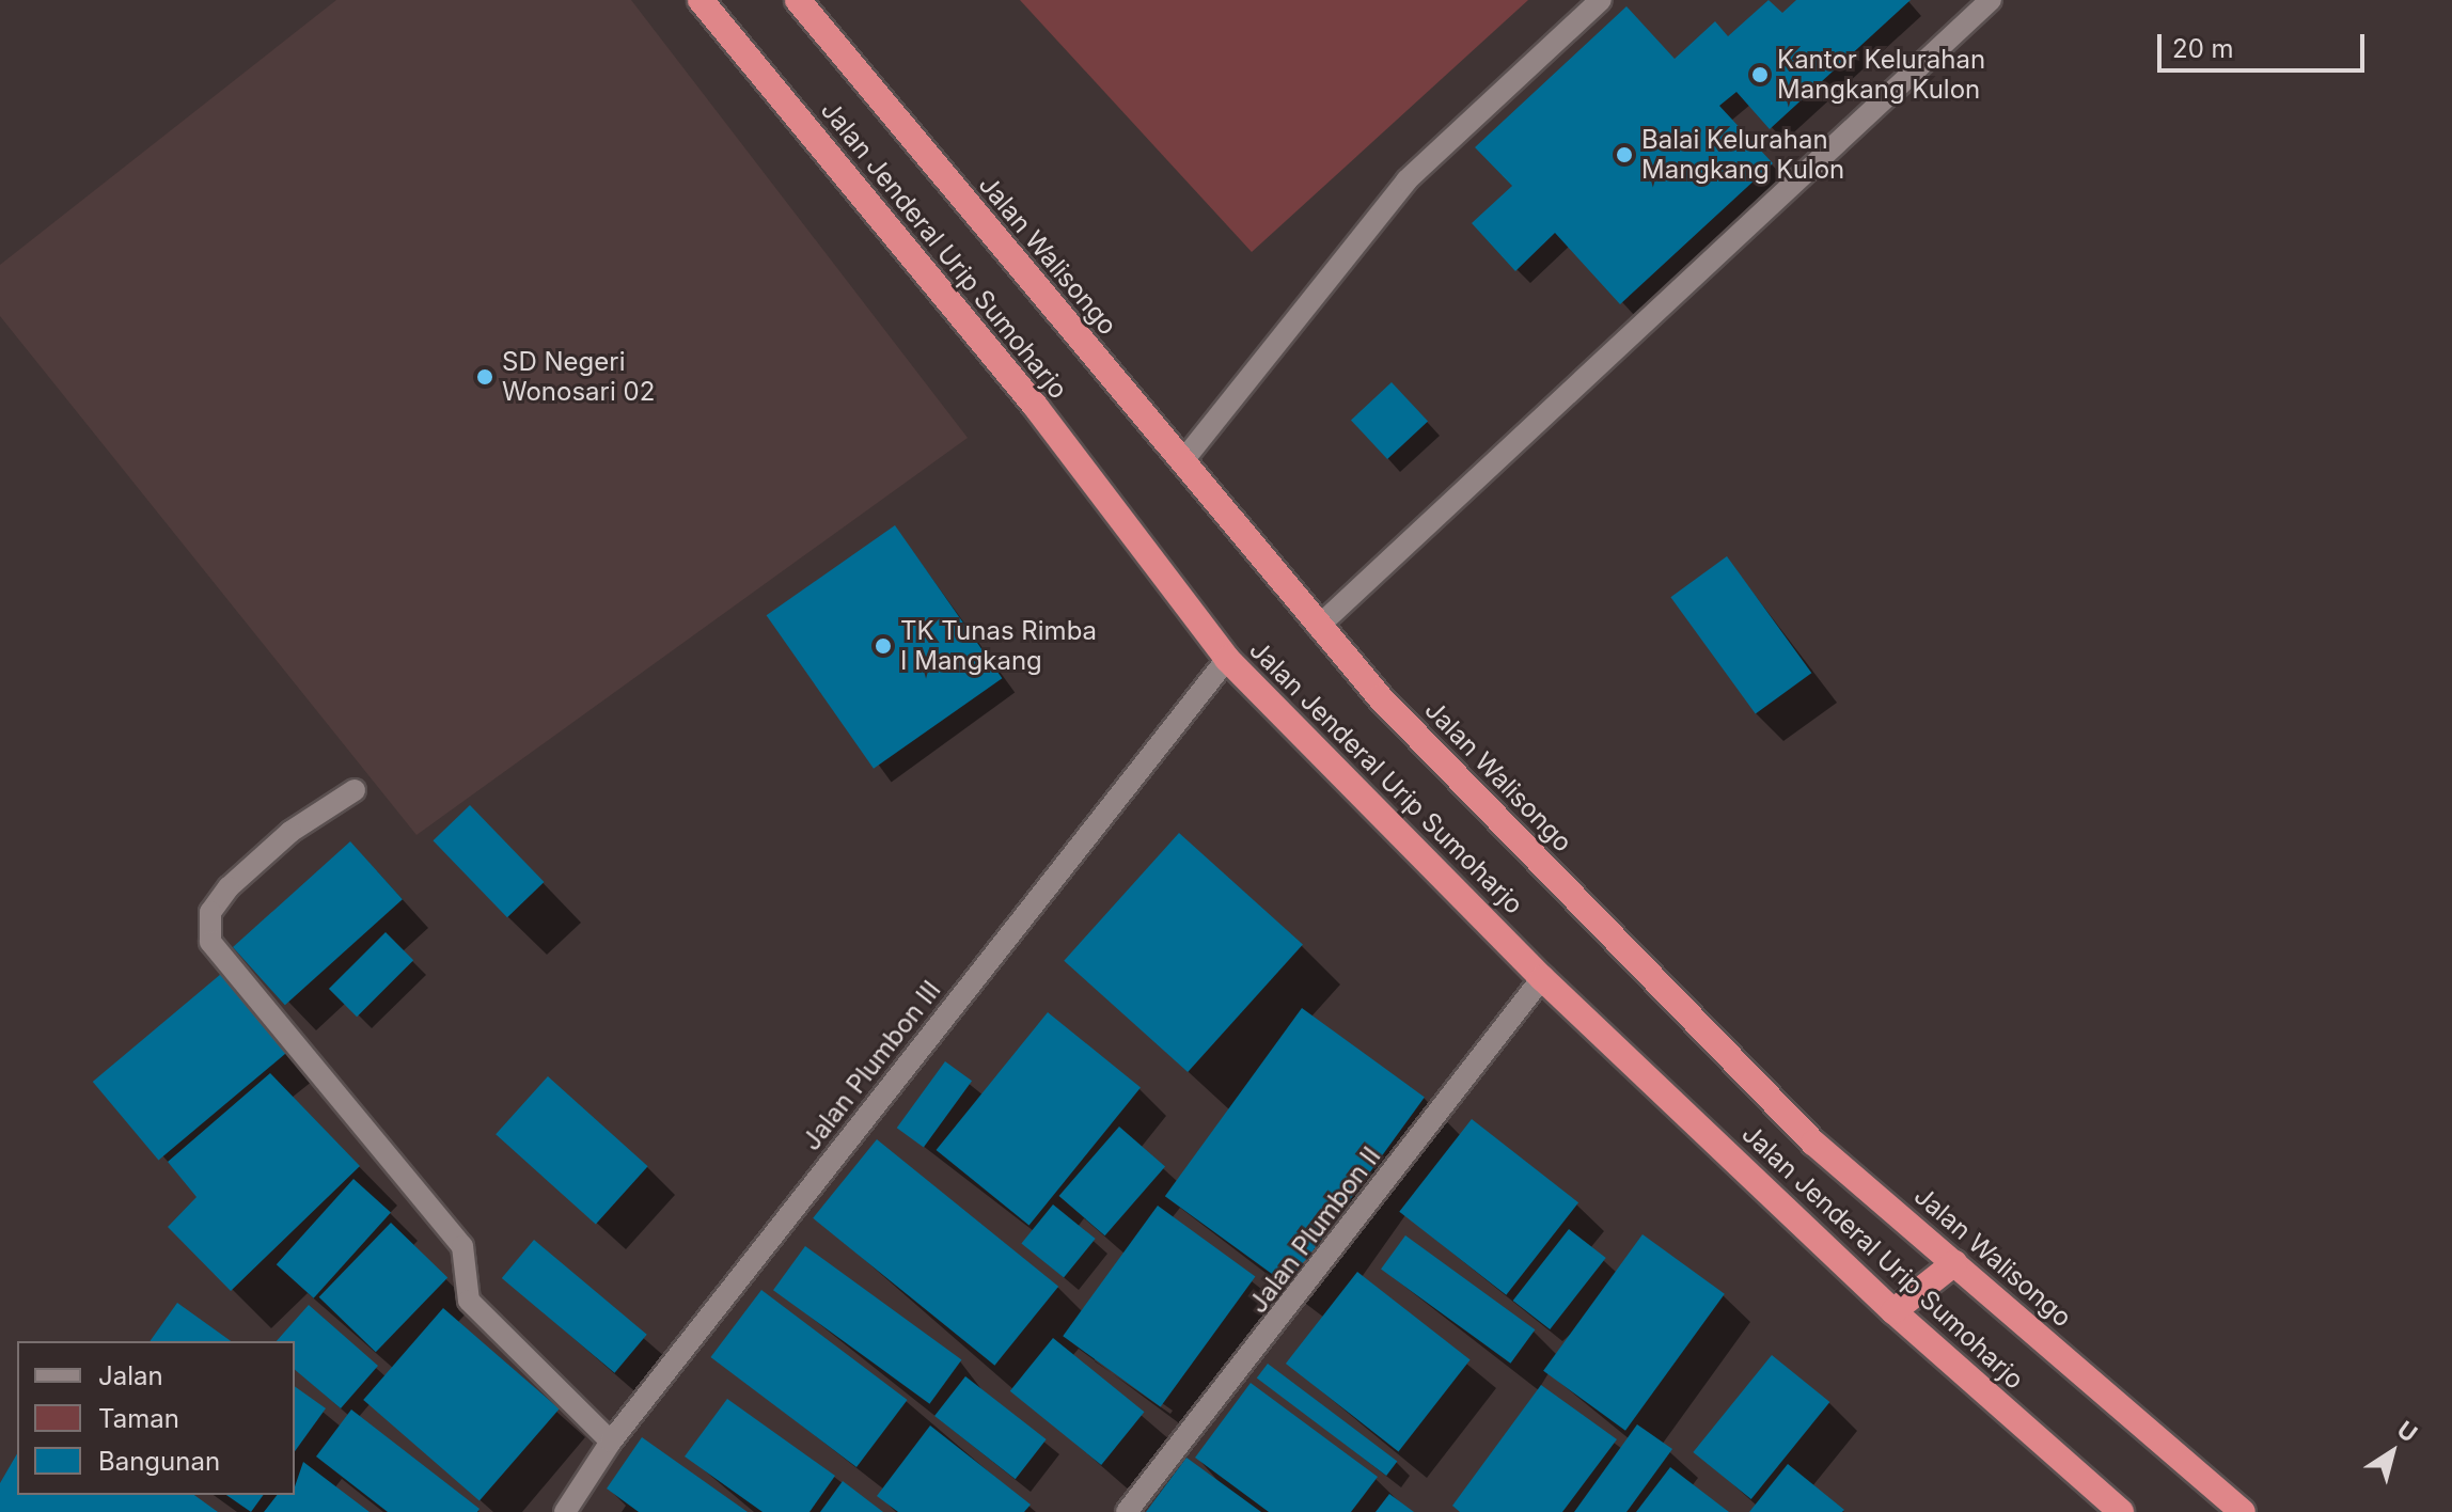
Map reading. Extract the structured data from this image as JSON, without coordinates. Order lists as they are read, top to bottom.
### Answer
{
  "streets": {
    "highway": ["Jalan Jenderal Urip Sumoharjo", "Jalan Walisongo"],
    "street": ["Jalan Plumbon III", "Jalan Plumbon II"]
  },
  "crossings": [
    ["Jalan Jenderal Urip Sumoharjo", "Jalan Plumbon III"],
    ["Jalan Jenderal Urip Sumoharjo", "Jalan Plumbon II"]
  ],
  "places": [
    "Kantor Kelurahan Mangkang Kulon",
    "Balai Kelurahan Mangkang Kulon",
    "SD Negeri Wonosari 02",
    "TK Tunas Rimba I Mangkang"
  ],
  "legend": ["Jalan", "Taman", "Bangunan"],
  "scale_bar": "20 m",
  "north": "top right"
}
